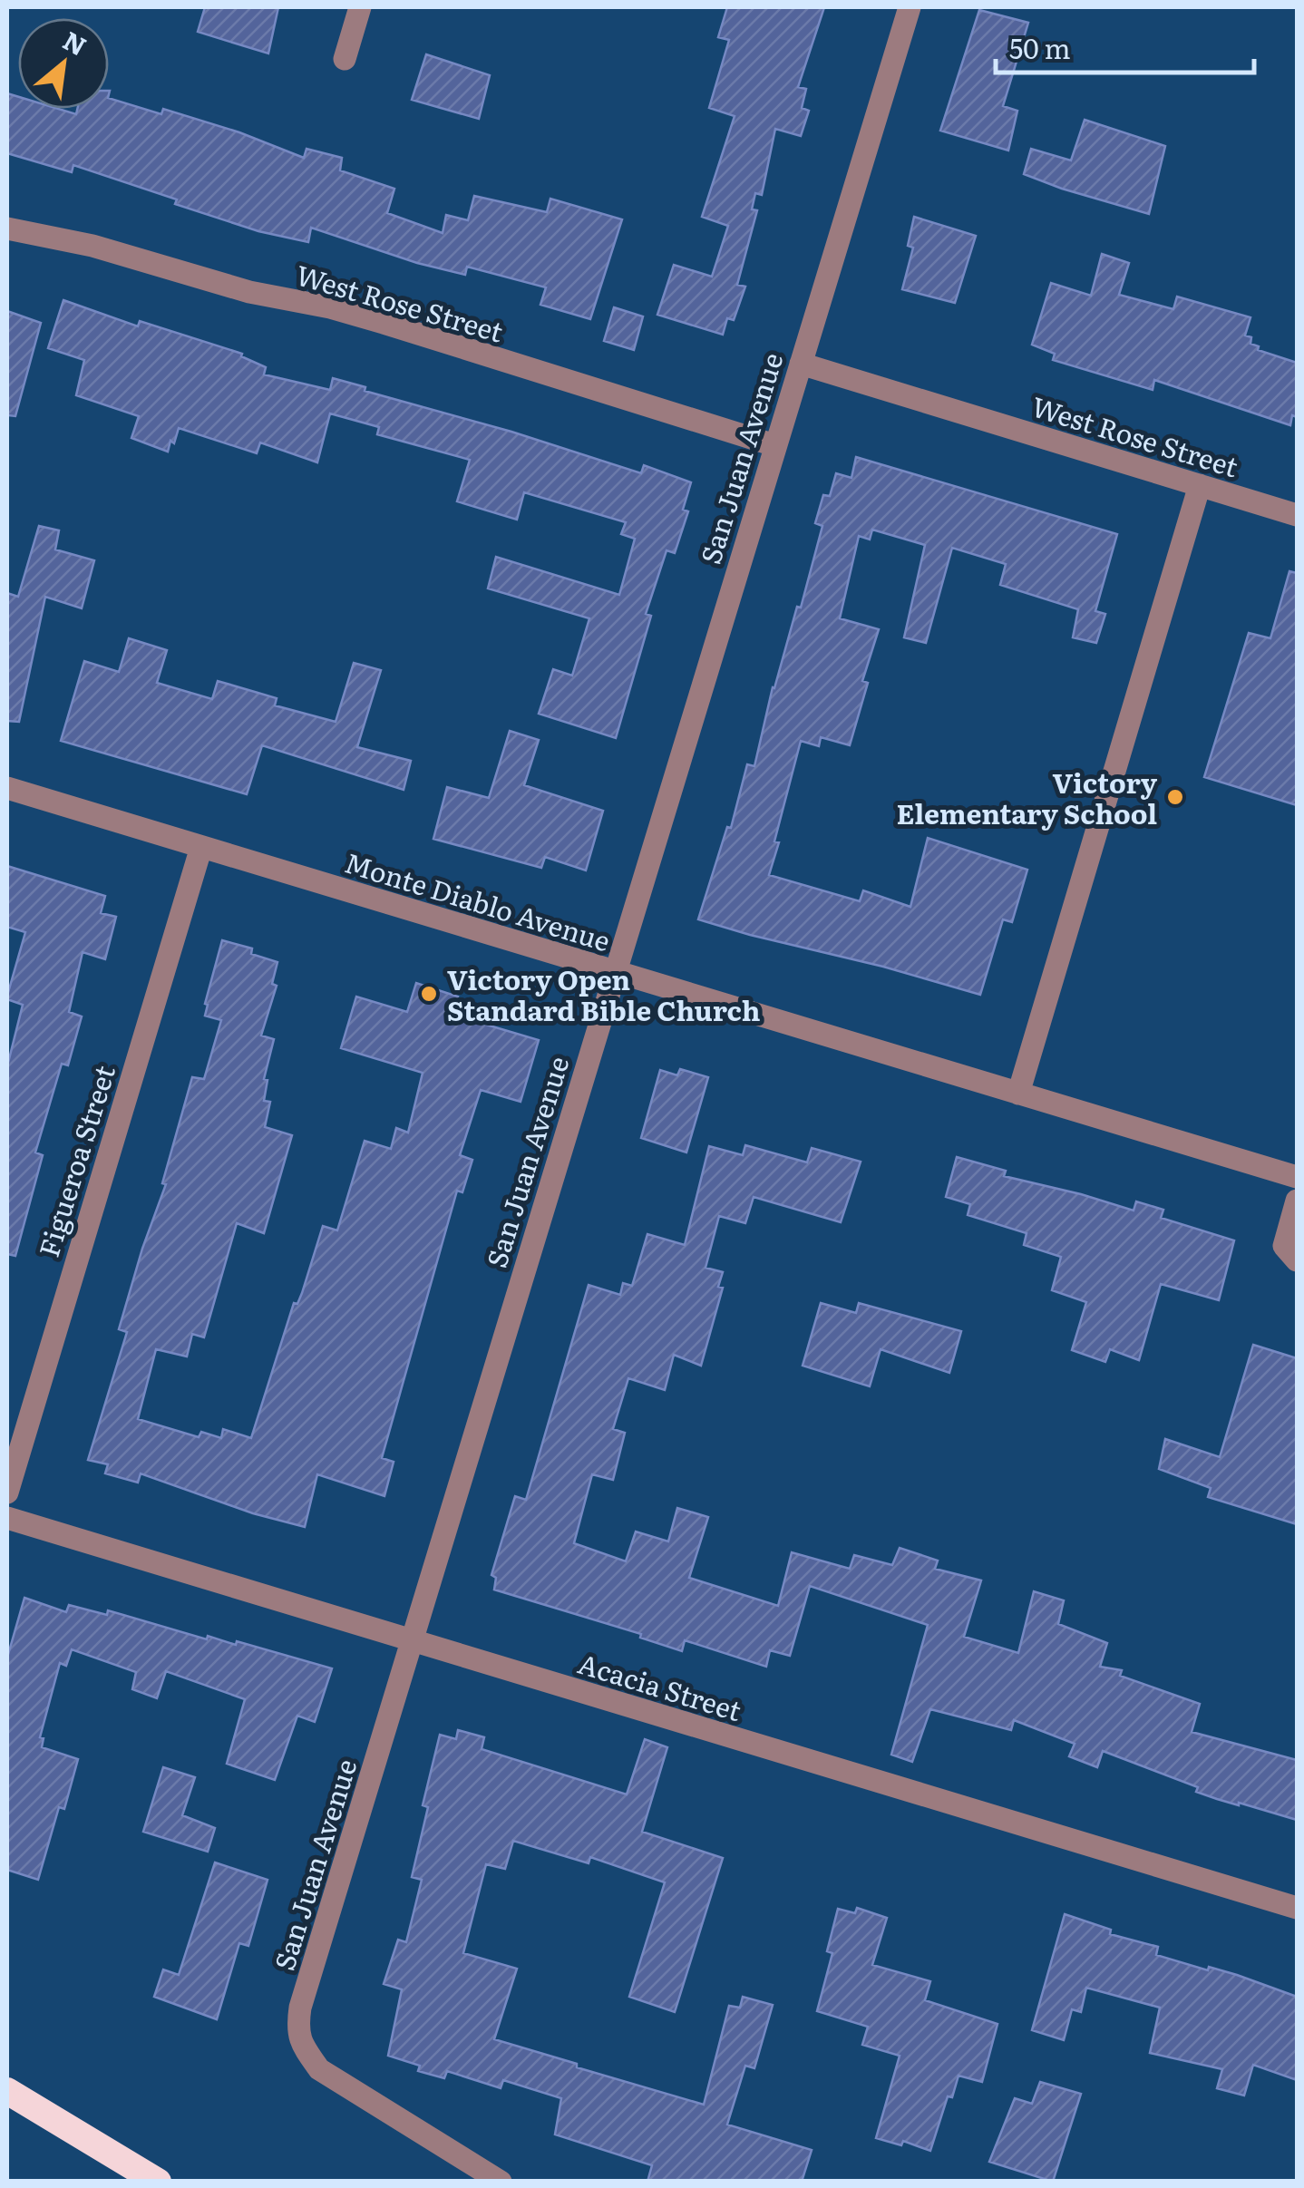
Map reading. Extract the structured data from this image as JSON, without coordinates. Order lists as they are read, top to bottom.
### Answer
{
  "streets": {
    "street": [
      "West Rose Street",
      "San Juan Avenue",
      "Monte Diablo Avenue",
      "Figueroa Street",
      "Acacia Street"
    ]
  },
  "crossings": [
    ["West Rose Street", "San Juan Avenue"],
    ["San Juan Avenue", "Monte Diablo Avenue"],
    ["San Juan Avenue", "Acacia Street"],
    ["Monte Diablo Avenue", "Figueroa Street"]
  ],
  "places": ["Victory Elementary School", "Victory Open Standard Bible Church"],
  "scale_bar": "50 m",
  "north": "top right"
}
